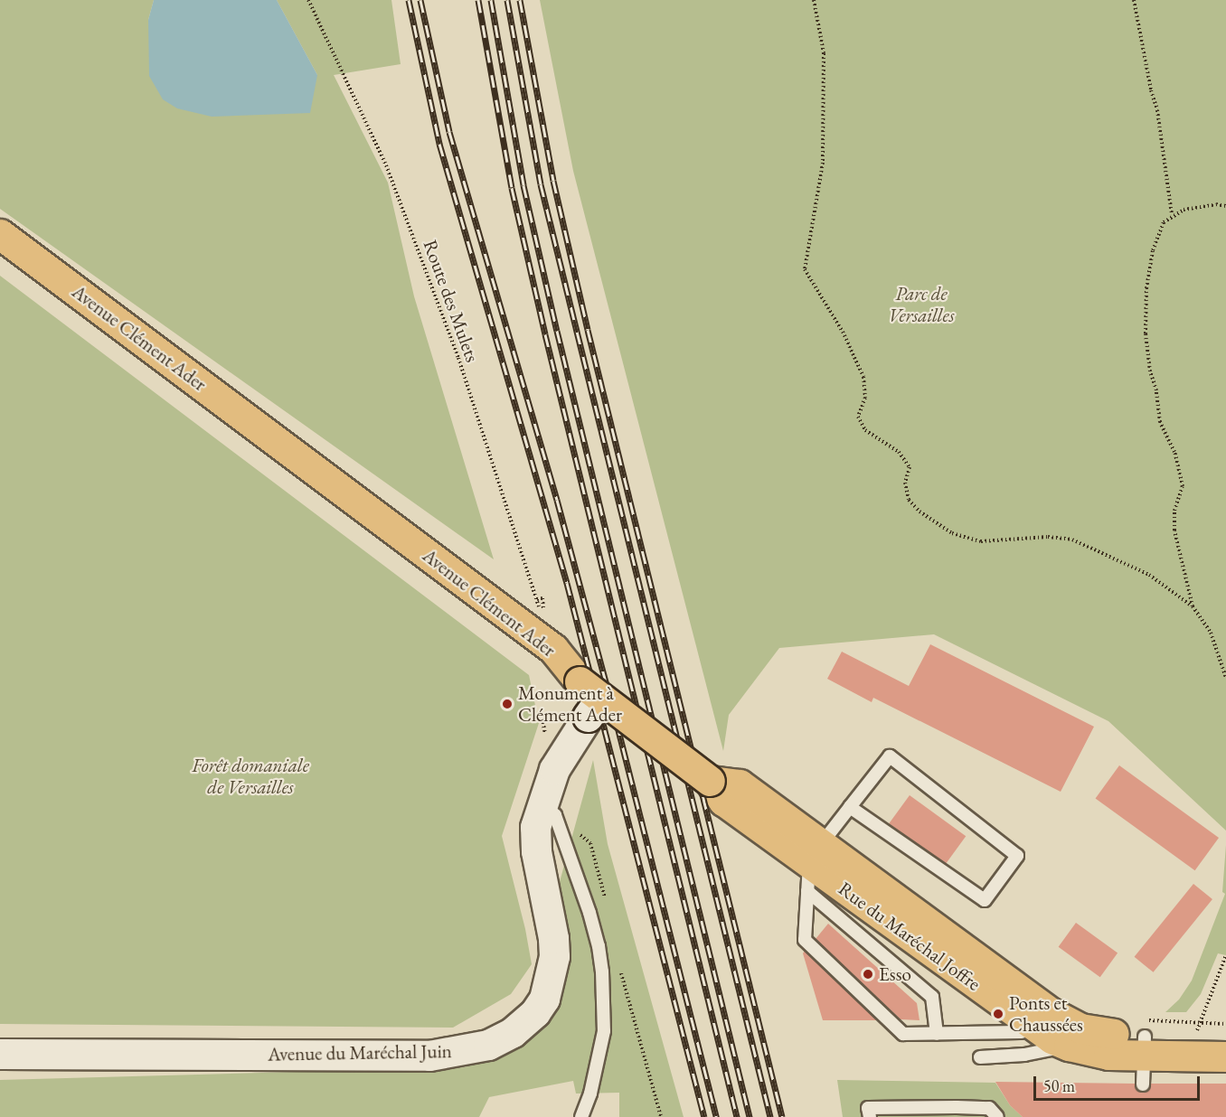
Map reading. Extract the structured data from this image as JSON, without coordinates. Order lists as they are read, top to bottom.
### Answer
{
  "streets": {
    "main road": ["Avenue Clément Ader", "Rue du Maréchal Joffre"],
    "street": ["Avenue du Maréchal Juin"],
    "path": ["Route des Mulets"]
  },
  "crossings": [
    ["Avenue Clément Ader", "Rue du Maréchal Joffre"],
    ["Avenue Clément Ader", "Avenue du Maréchal Juin"],
    ["Rue du Maréchal Joffre", "Avenue du Maréchal Juin"]
  ],
  "parks": ["Parc de Versailles", "Forêt domaniale de Versailles"],
  "places": ["Monument à Clément Ader", "Esso", "Ponts et Chaussées"],
  "scale_bar": "50 m"
}
